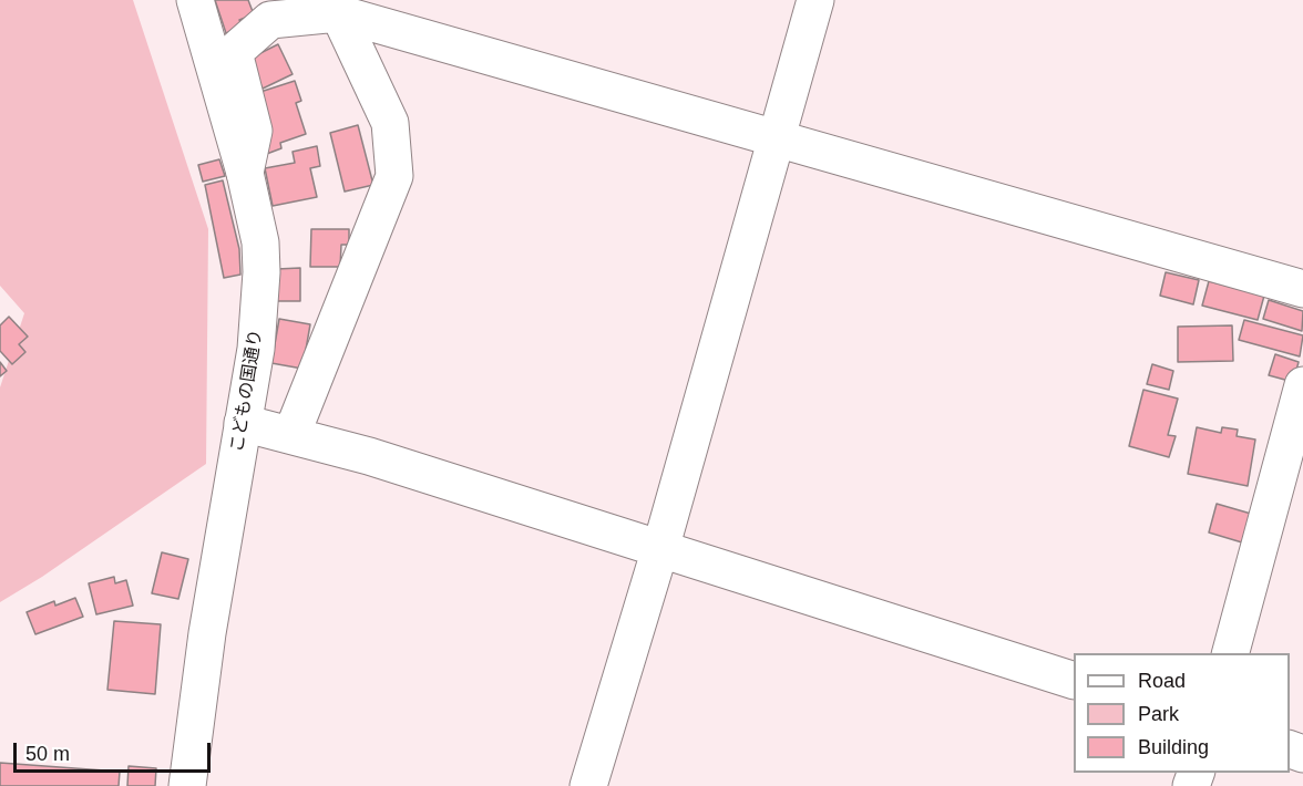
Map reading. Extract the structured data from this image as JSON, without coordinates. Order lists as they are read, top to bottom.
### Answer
{
  "streets": {
    "street": ["こどもの国通り"]
  },
  "legend": ["Road", "Park", "Building"],
  "scale_bar": "50 m"
}
